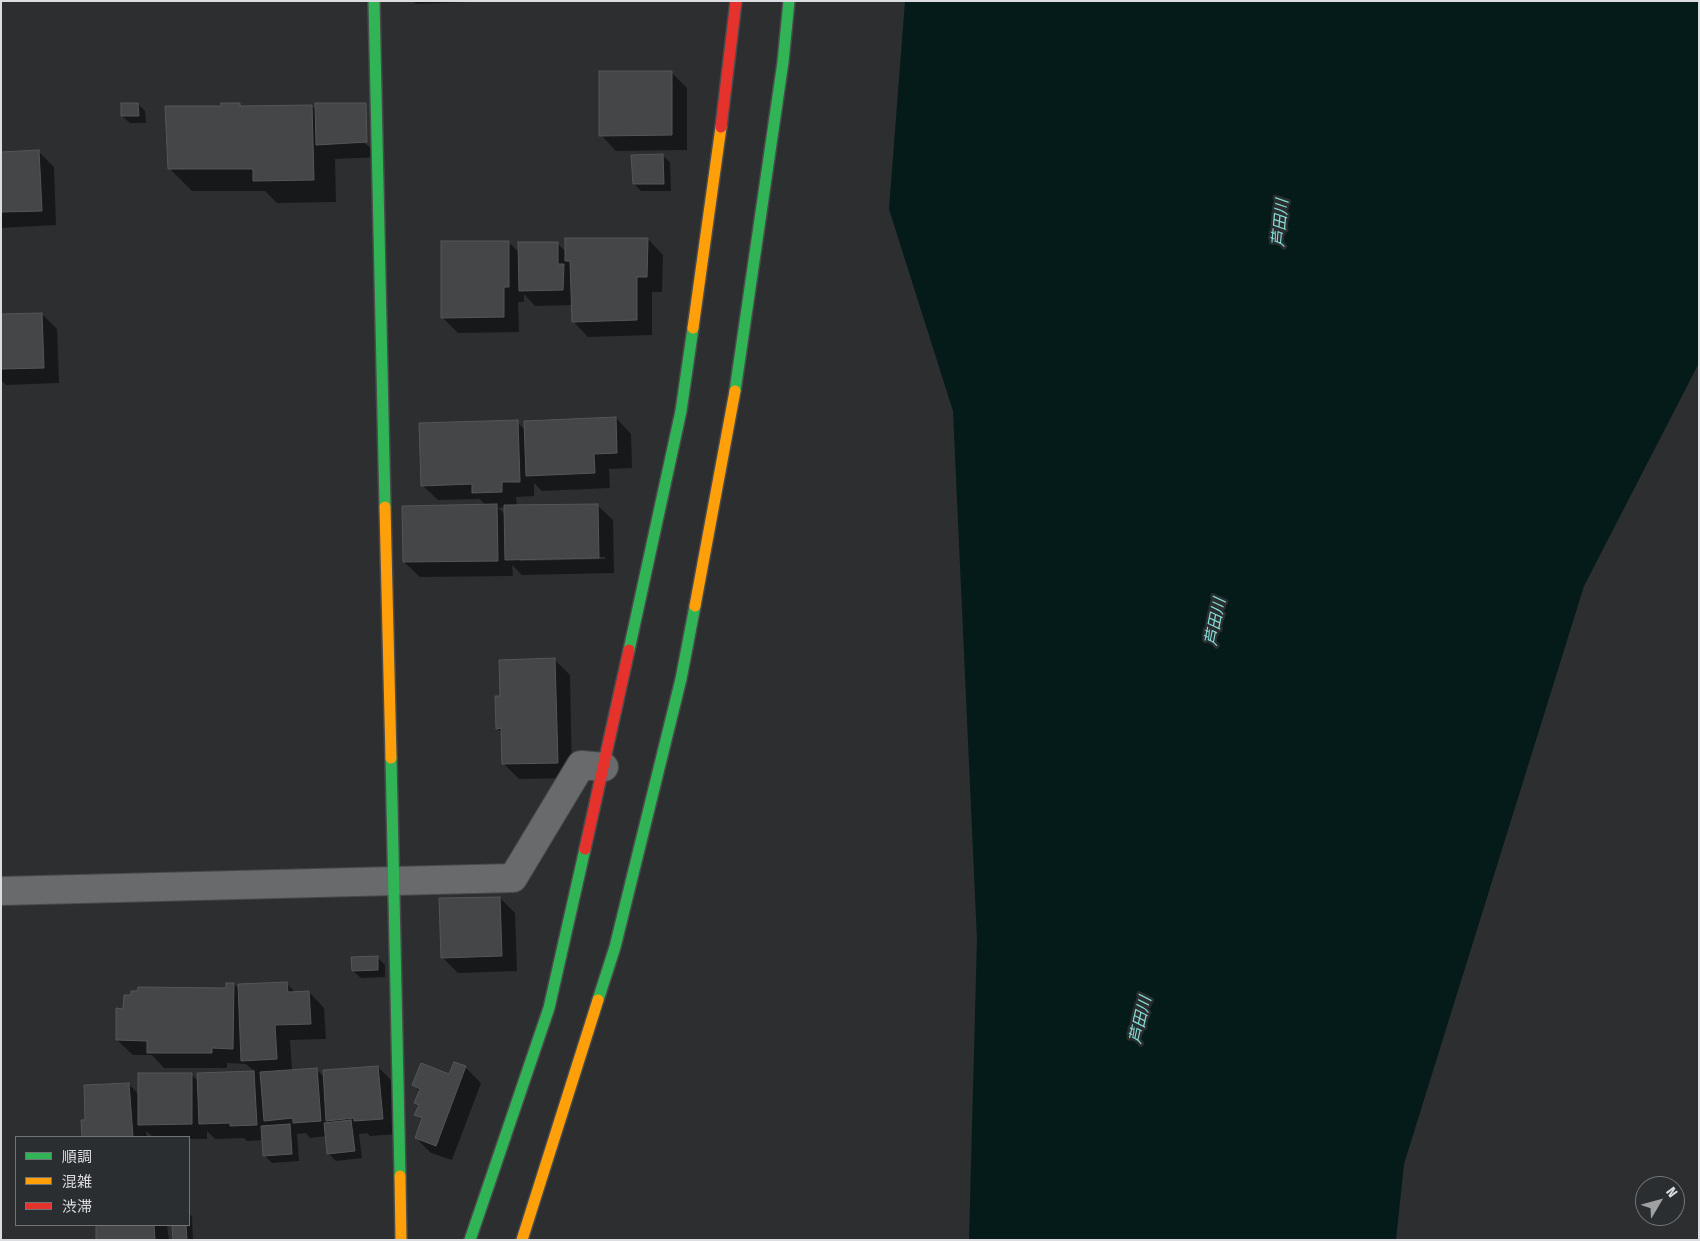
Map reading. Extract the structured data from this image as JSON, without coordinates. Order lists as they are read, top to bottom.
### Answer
{
  "water": ["芦田川"],
  "legend": ["順調", "混雑", "渋滞"],
  "north": "top right"
}
